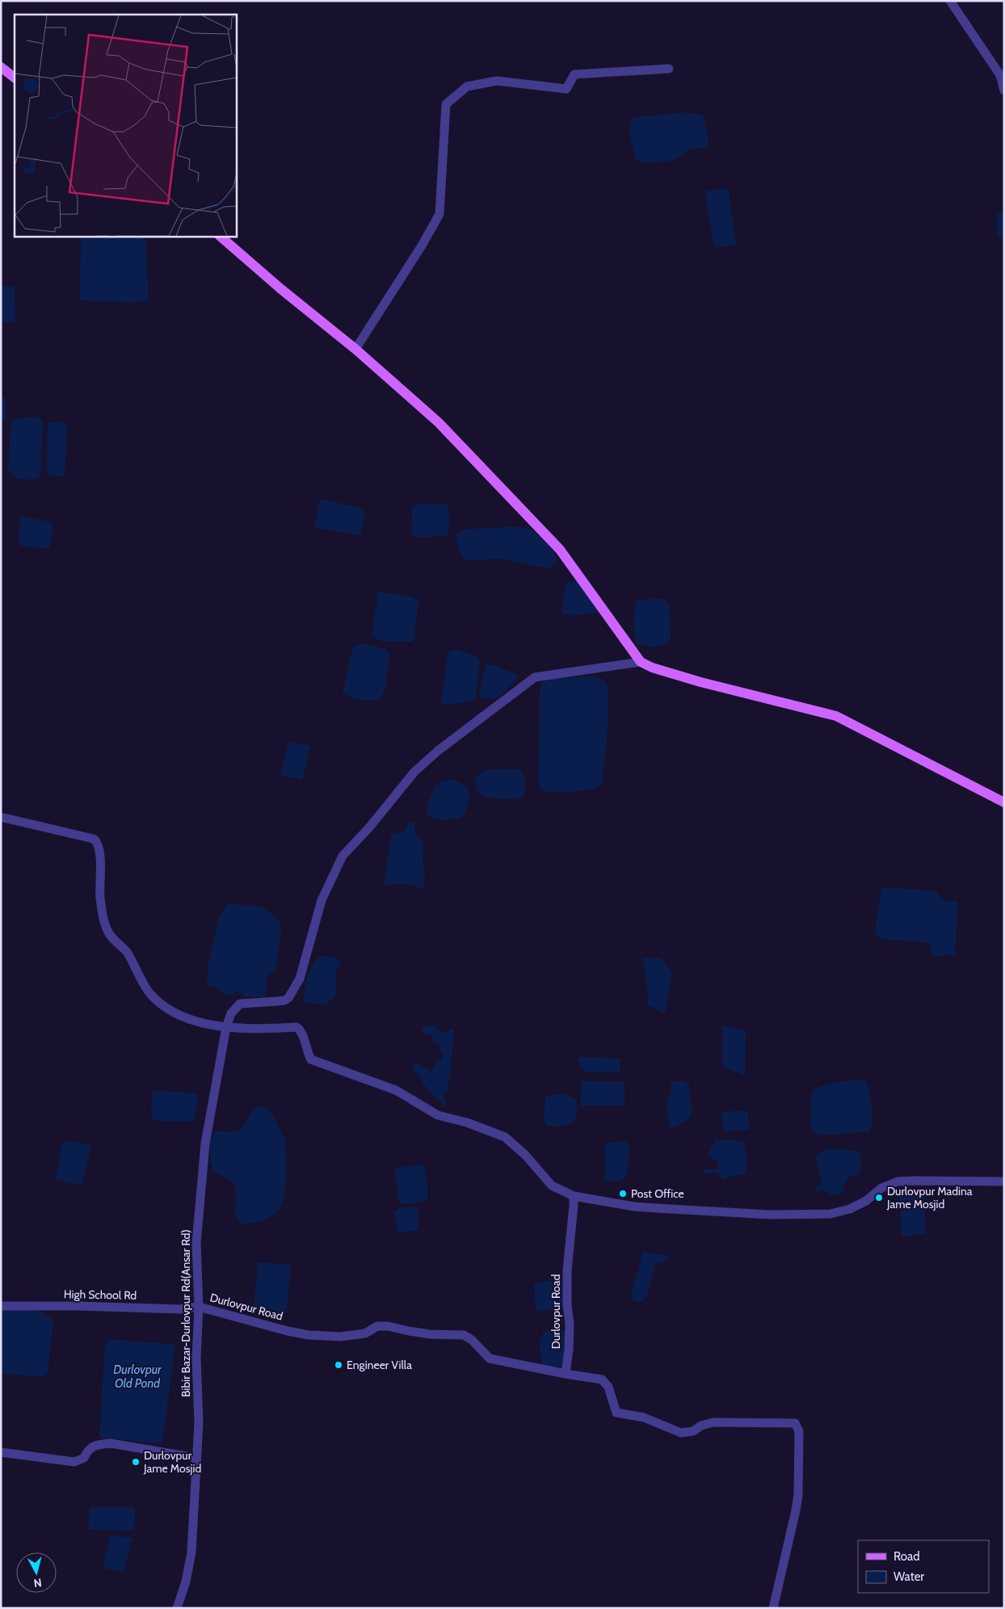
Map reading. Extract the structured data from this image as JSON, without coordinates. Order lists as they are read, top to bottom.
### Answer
{
  "streets": {
    "street": ["High School Rd", "Durlovpur Road", "Bibir Bazar-Durlovpur Rd(Ansar Rd)"]
  },
  "crossings": [
    ["High School Rd", "Durlovpur Road"],
    ["High School Rd", "Bibir Bazar-Durlovpur Rd(Ansar Rd)"],
    ["Durlovpur Road", "Bibir Bazar-Durlovpur Rd(Ansar Rd)"]
  ],
  "water": ["Durlovpur Old Pond"],
  "places": [
    "Post Office",
    "Durlovpur Madina Jame Mosjid",
    "Engineer Villa",
    "Durlovpur Jame Mosjid"
  ],
  "legend": ["Road", "Water"],
  "north": "bottom"
}
